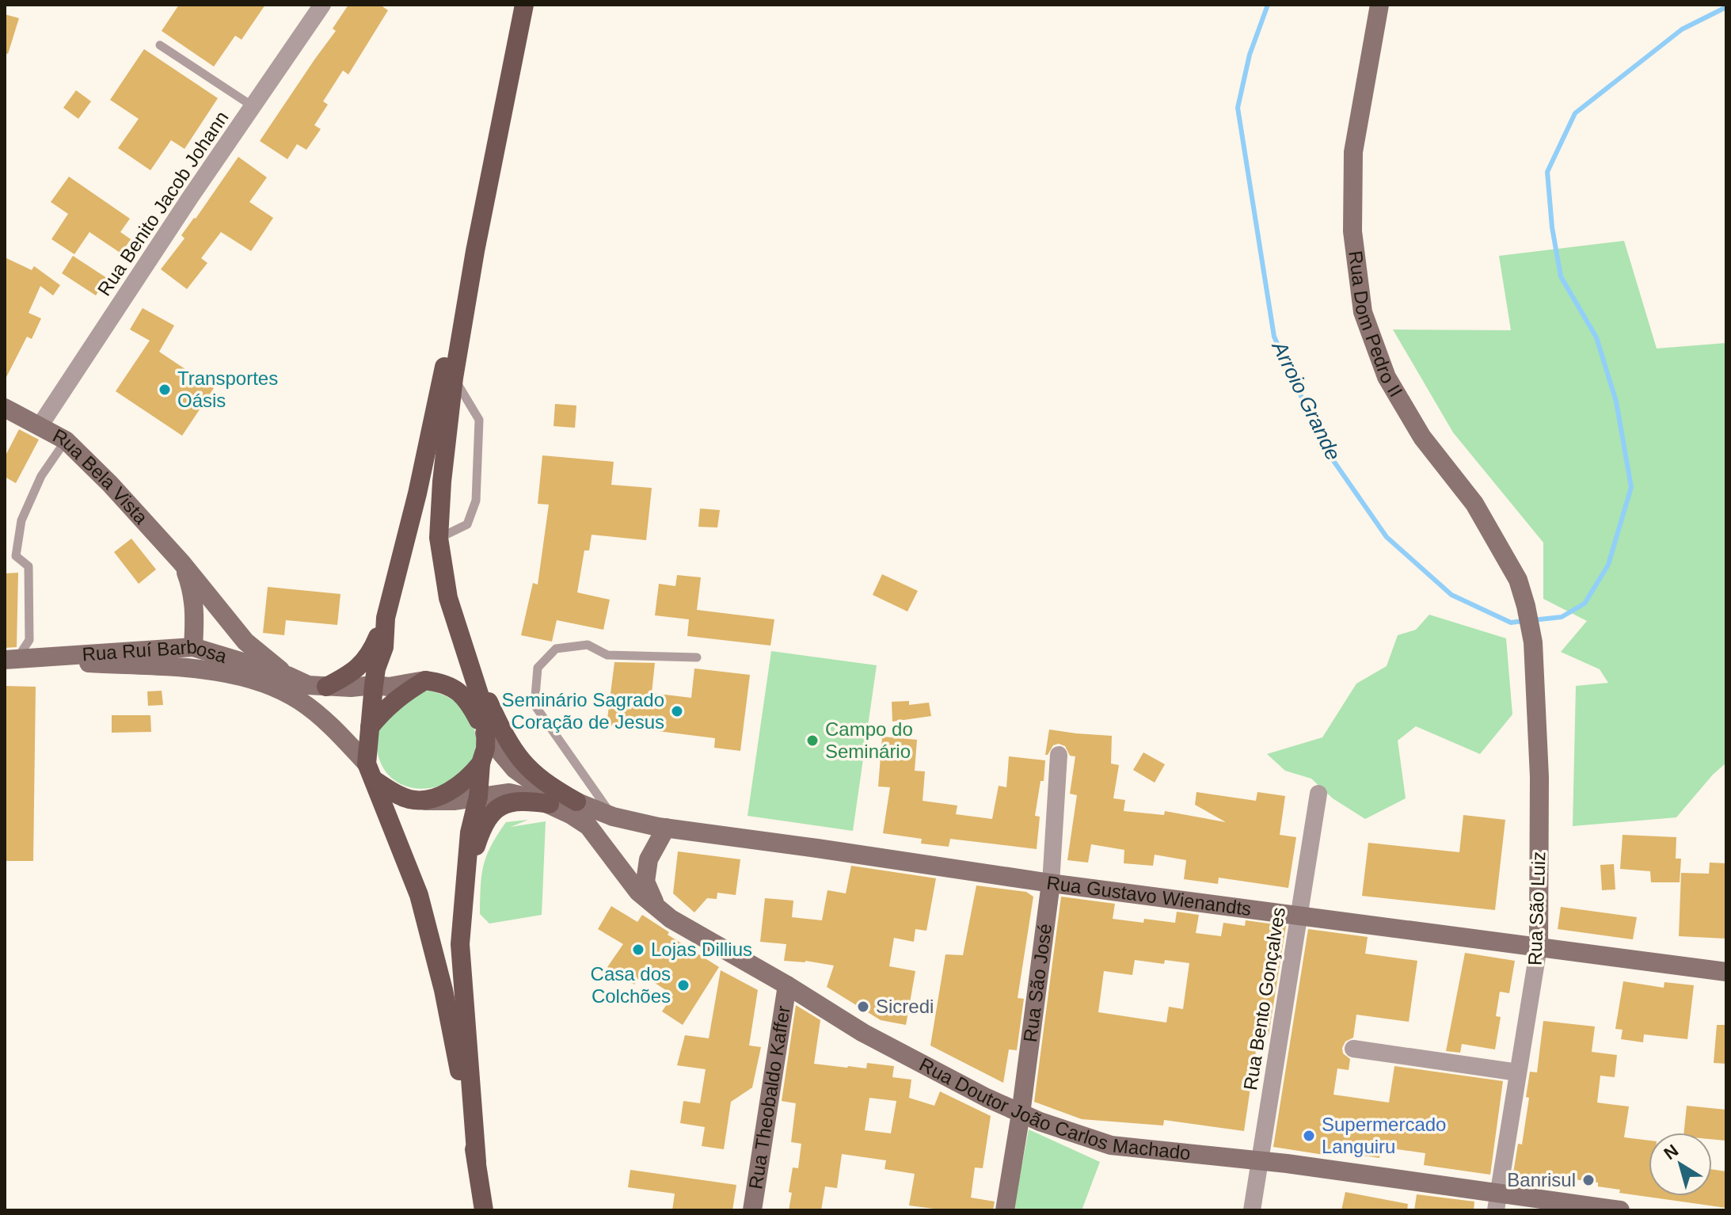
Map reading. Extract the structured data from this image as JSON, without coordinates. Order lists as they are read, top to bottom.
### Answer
{
  "streets": {
    "main road": [
      "Rua Dom Pedro II",
      "Rua Bela Vista",
      "Rua Ruí Barbosa",
      "Rua Gustavo Wienandts",
      "Rua São Luiz",
      "Rua São José",
      "Rua Theobaldo Kaffer",
      "Rua Doutor João Carlos Machado"
    ],
    "street": ["Rua Benito Jacob Johann", "Rua Bento Gonçalves"]
  },
  "crossings": [
    ["Rua Benito Jacob Johann", "Rua Bela Vista"],
    ["Rua Dom Pedro II", "Rua São Luiz"],
    ["Rua Bela Vista", "Rua Ruí Barbosa"],
    ["Rua Gustavo Wienandts", "Rua São Luiz"],
    ["Rua Gustavo Wienandts", "Rua São José"],
    ["Rua Gustavo Wienandts", "Rua Bento Gonçalves"],
    ["Rua Gustavo Wienandts", "Rua Doutor João Carlos Machado"],
    ["Rua São Luiz", "Rua Doutor João Carlos Machado"],
    ["Rua São José", "Rua Doutor João Carlos Machado"],
    ["Rua Bento Gonçalves", "Rua Doutor João Carlos Machado"],
    ["Rua Theobaldo Kaffer", "Rua Doutor João Carlos Machado"]
  ],
  "water": ["Arroio Grande"],
  "places": [
    "Transportes Oásis",
    "Seminário Sagrado Coração de Jesus",
    "Campo do Seminário",
    "Lojas Dillius",
    "Casa dos Colchões",
    "Sicredi",
    "Supermercado Languiru",
    "Banrisul"
  ],
  "north": "top left"
}
